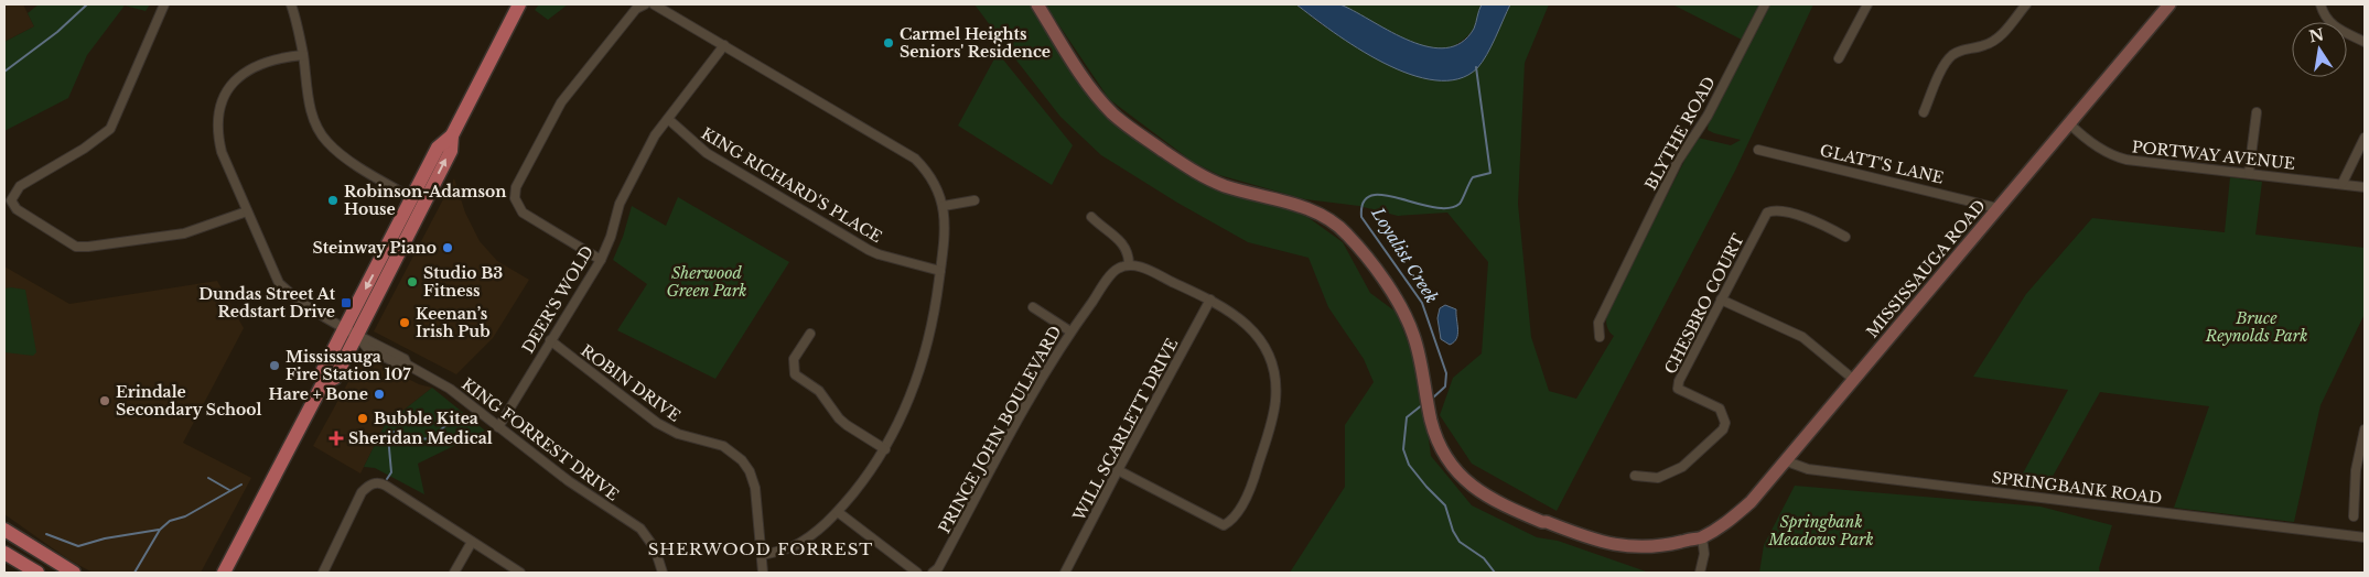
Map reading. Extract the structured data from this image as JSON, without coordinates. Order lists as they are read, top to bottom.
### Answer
{
  "streets": {
    "main road": ["MISSISSAUGA ROAD"],
    "street": [
      "BLYTHE ROAD",
      "PORTWAY AVENUE",
      "GLATT'S LANE",
      "KING RICHARD'S PLACE",
      "DEER'S WOLD",
      "CHESBRO COURT",
      "ROBIN DRIVE",
      "PRINCE JOHN BOULEVARD",
      "WILL SCARLETT DRIVE",
      "KING FORREST DRIVE",
      "SPRINGBANK ROAD"
    ]
  },
  "crossings": [
    ["PORTWAY AVENUE", "MISSISSAUGA ROAD"],
    ["GLATT'S LANE", "MISSISSAUGA ROAD"],
    ["KING RICHARD'S PLACE", "DEER'S WOLD"],
    ["MISSISSAUGA ROAD", "SPRINGBANK ROAD"],
    ["DEER'S WOLD", "ROBIN DRIVE"],
    ["DEER'S WOLD", "KING FORREST DRIVE"]
  ],
  "districts": ["SHERWOOD FORREST"],
  "water": ["Loyalist Creek"],
  "parks": ["Sherwood Green Park", "Bruce Reynolds Park", "Springbank Meadows Park"],
  "places": {
    "other": [
      "Carmel Heights Seniors' Residence",
      "Robinson-Adamson House",
      "Steinway Piano",
      "Studio B3 Fitness",
      "Keenan’s Irish Pub",
      "Mississauga Fire Station 107",
      "Hare + Bone",
      "Erindale Secondary School",
      "Bubble Kitea"
    ],
    "transit": ["Dundas Street At Redstart Drive"],
    "health": ["Sheridan Medical"]
  },
  "north": "top"
}
